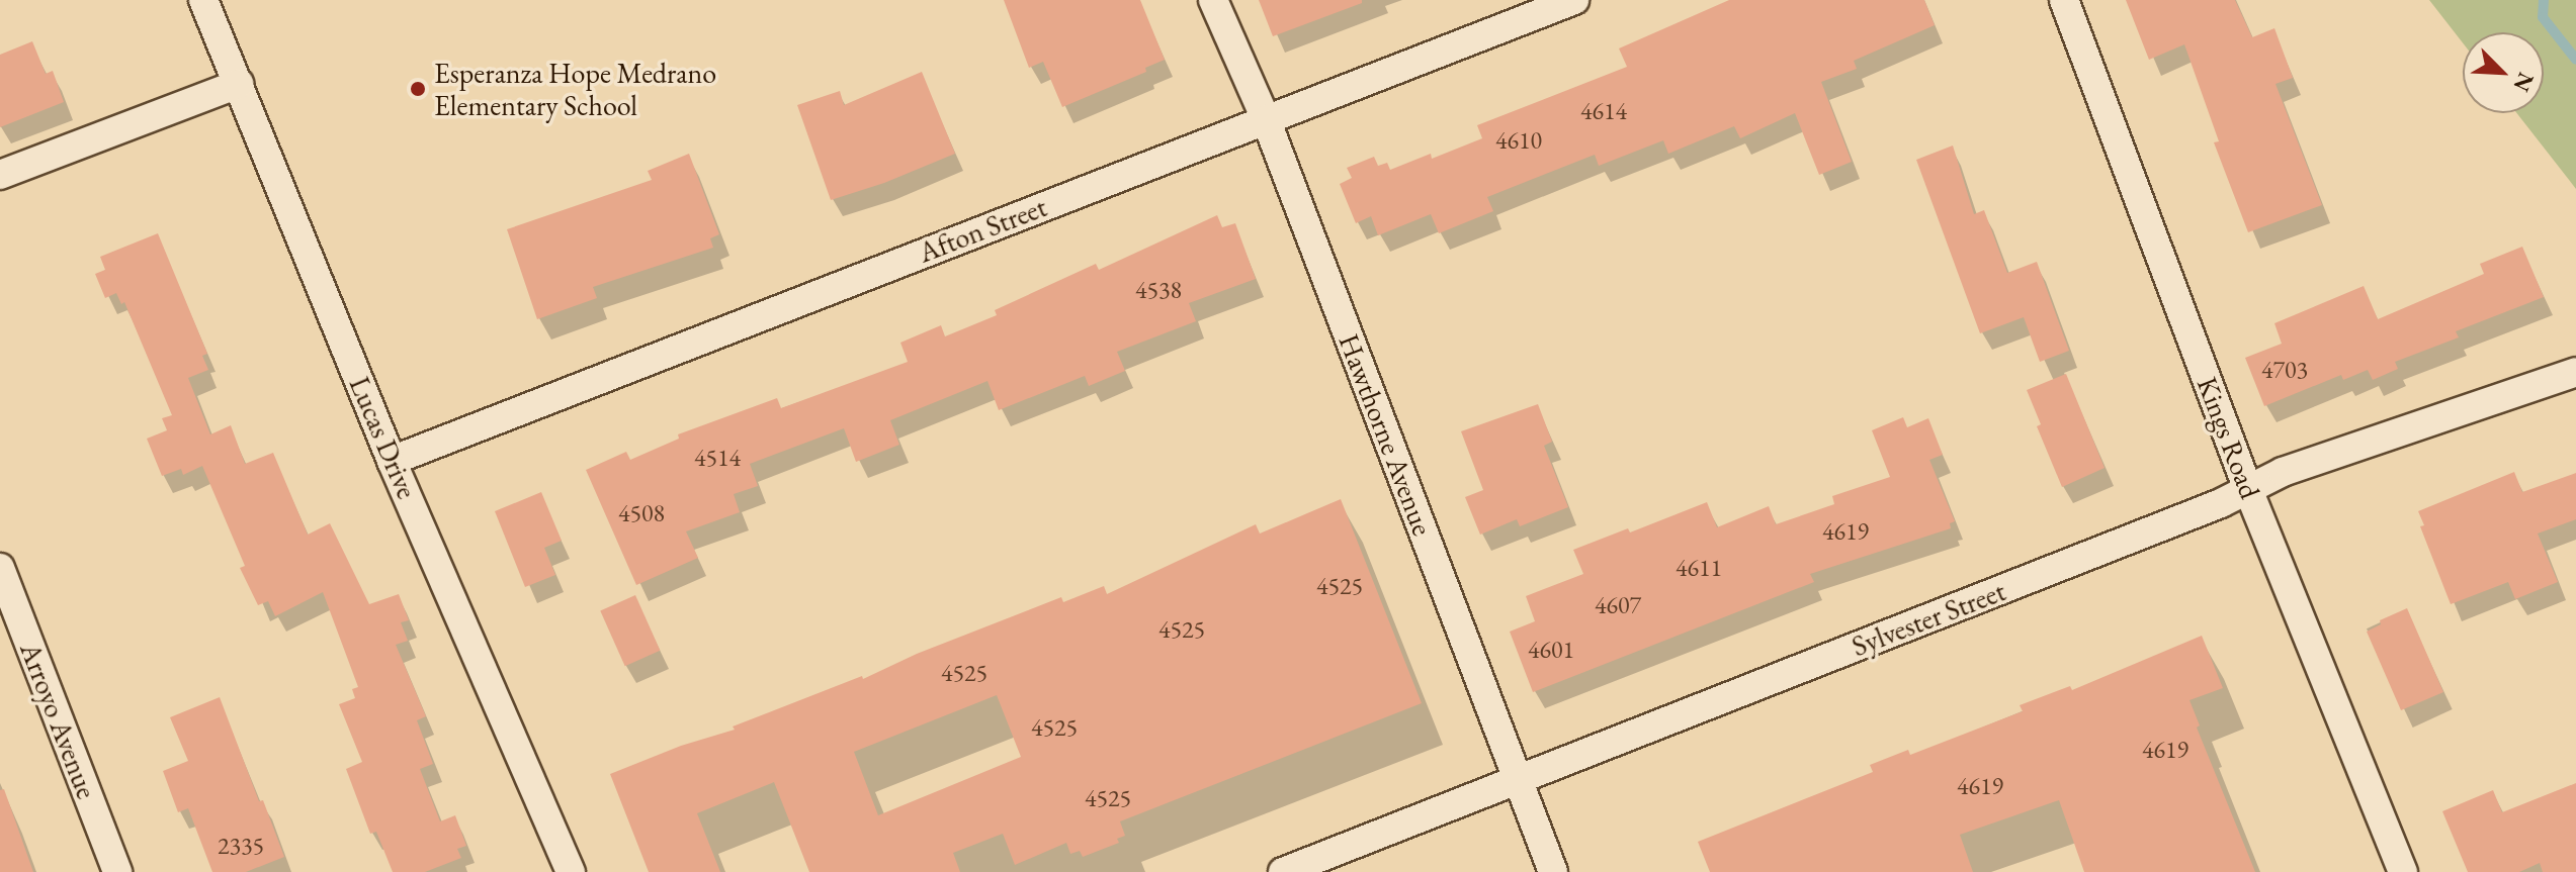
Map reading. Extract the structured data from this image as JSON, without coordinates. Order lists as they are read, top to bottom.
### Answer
{
  "streets": {
    "street": [
      "Afton Street",
      "Hawthorne Avenue",
      "Lucas Drive",
      "Kings Road",
      "Sylvester Street",
      "Arroyo Avenue"
    ]
  },
  "crossings": [
    ["Afton Street", "Hawthorne Avenue"],
    ["Afton Street", "Lucas Drive"],
    ["Hawthorne Avenue", "Sylvester Street"],
    ["Kings Road", "Sylvester Street"]
  ],
  "places": ["Esperanza Hope Medrano Elementary School"],
  "house_numbers": [
    "4614",
    "4610",
    "4538",
    "4703",
    "4514",
    "4508",
    "4619",
    "4611",
    "4525",
    "4607",
    "4525",
    "4601",
    "4525",
    "4525",
    "4619",
    "4619",
    "4525",
    "2335"
  ],
  "north": "bottom right"
}
